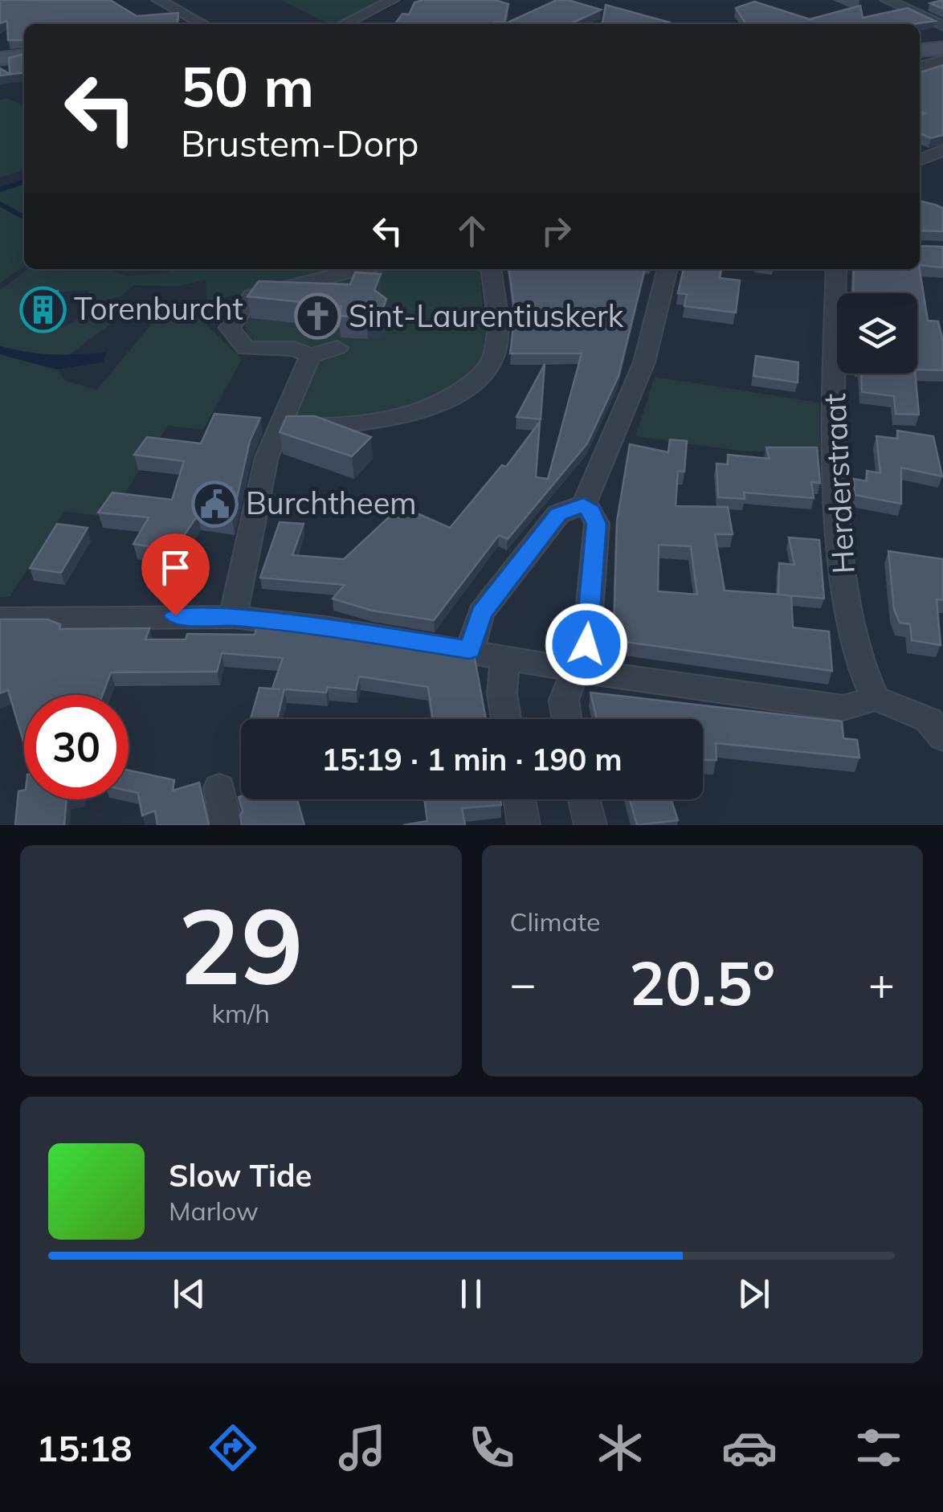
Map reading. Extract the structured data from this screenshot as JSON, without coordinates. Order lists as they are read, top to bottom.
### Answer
{
  "streets": {
    "street": ["Herderstraat"]
  },
  "places": {
    "building": ["Torenburcht"],
    "church": ["Sint-Laurentiuskerk"],
    "public building": ["Burchtheem"]
  },
  "page": {
    "turn": ["50 m", "Brustem-Dorp"],
    "limit": "30",
    "trip": "15:19 · 1 min · 190 m",
    "tile": [
      ["29", "km/h"],
      "Climate"
    ],
    "heat": ["−", "20.5°", "+"],
    "song": ["Slow Tide", "Marlow"],
    "tabs": "15:18"
  }
}
